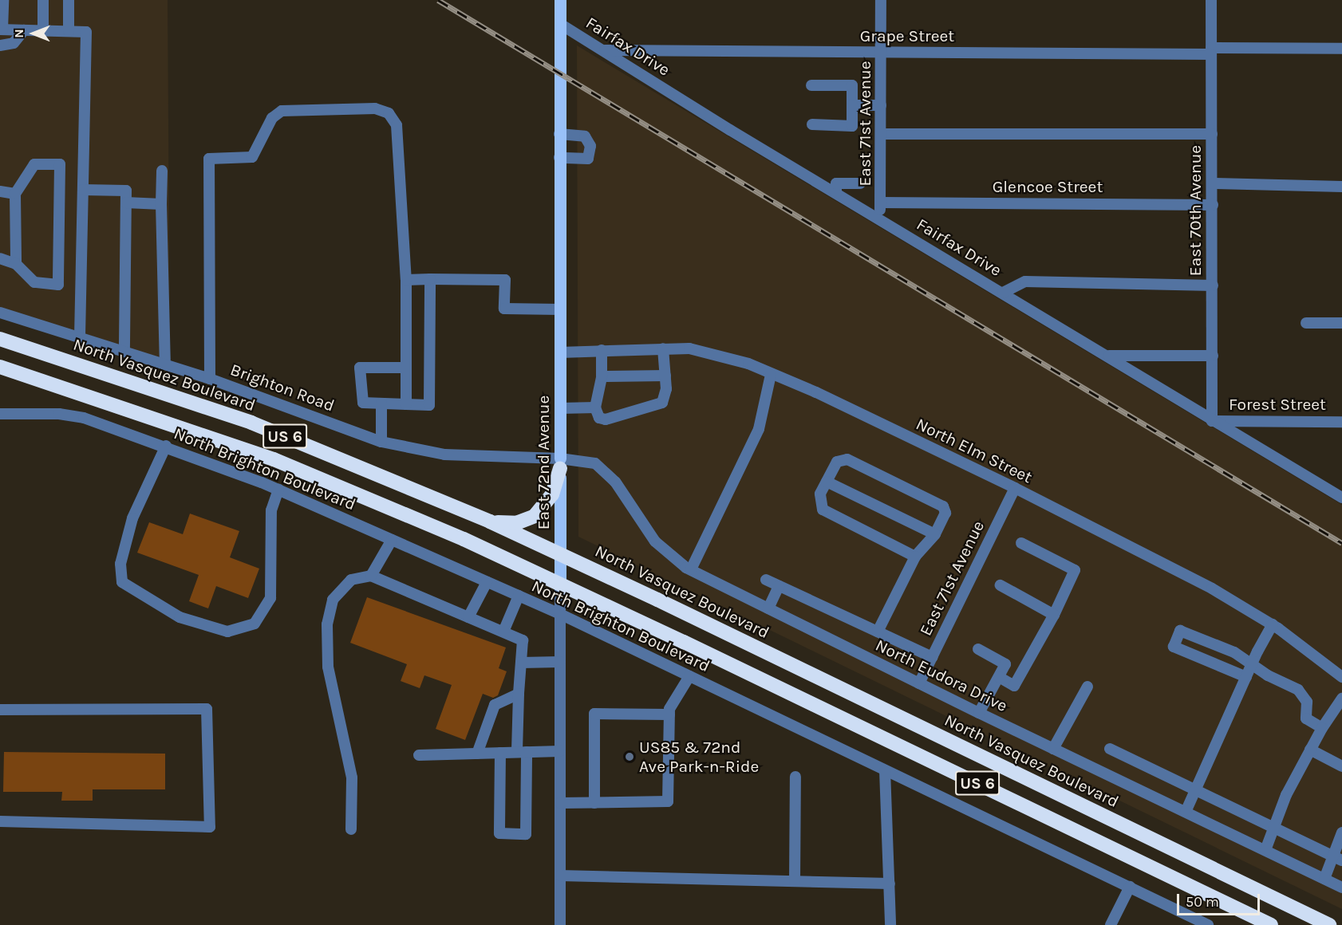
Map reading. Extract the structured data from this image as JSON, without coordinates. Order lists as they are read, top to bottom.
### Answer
{
  "streets": {
    "highway": ["North Vasquez Boulevard", "US 6"],
    "main road": ["East 72nd Avenue"],
    "street": [
      "Grape Street",
      "Fairfax Drive",
      "East 71st Avenue",
      "Glencoe Street",
      "East 70th Avenue",
      "Brighton Road",
      "Forest Street",
      "North Elm Street",
      "North Brighton Boulevard",
      "North Eudora Drive"
    ]
  },
  "crossings": [
    ["Grape Street", "Fairfax Drive"],
    ["Grape Street", "East 71st Avenue"],
    ["Grape Street", "East 70th Avenue"],
    ["Fairfax Drive", "East 71st Avenue"],
    ["Fairfax Drive", "East 70th Avenue"],
    ["Fairfax Drive", "Forest Street"],
    ["Fairfax Drive", "East 72nd Avenue"],
    ["East 71st Avenue", "Glencoe Street"],
    ["East 71st Avenue", "North Elm Street"],
    ["East 71st Avenue", "North Eudora Drive"],
    ["Glencoe Street", "East 70th Avenue"],
    ["East 70th Avenue", "Forest Street"],
    ["North Vasquez Boulevard", "East 72nd Avenue"],
    ["Brighton Road", "East 72nd Avenue"],
    ["Brighton Road", "North Eudora Drive"],
    ["US 6", "East 72nd Avenue"],
    ["North Elm Street", "East 72nd Avenue"],
    ["East 72nd Avenue", "North Brighton Boulevard"],
    ["East 72nd Avenue", "North Eudora Drive"]
  ],
  "places": ["US85 & 72nd Ave Park-n-Ride"],
  "scale_bar": "50 m",
  "north": "left"
}
